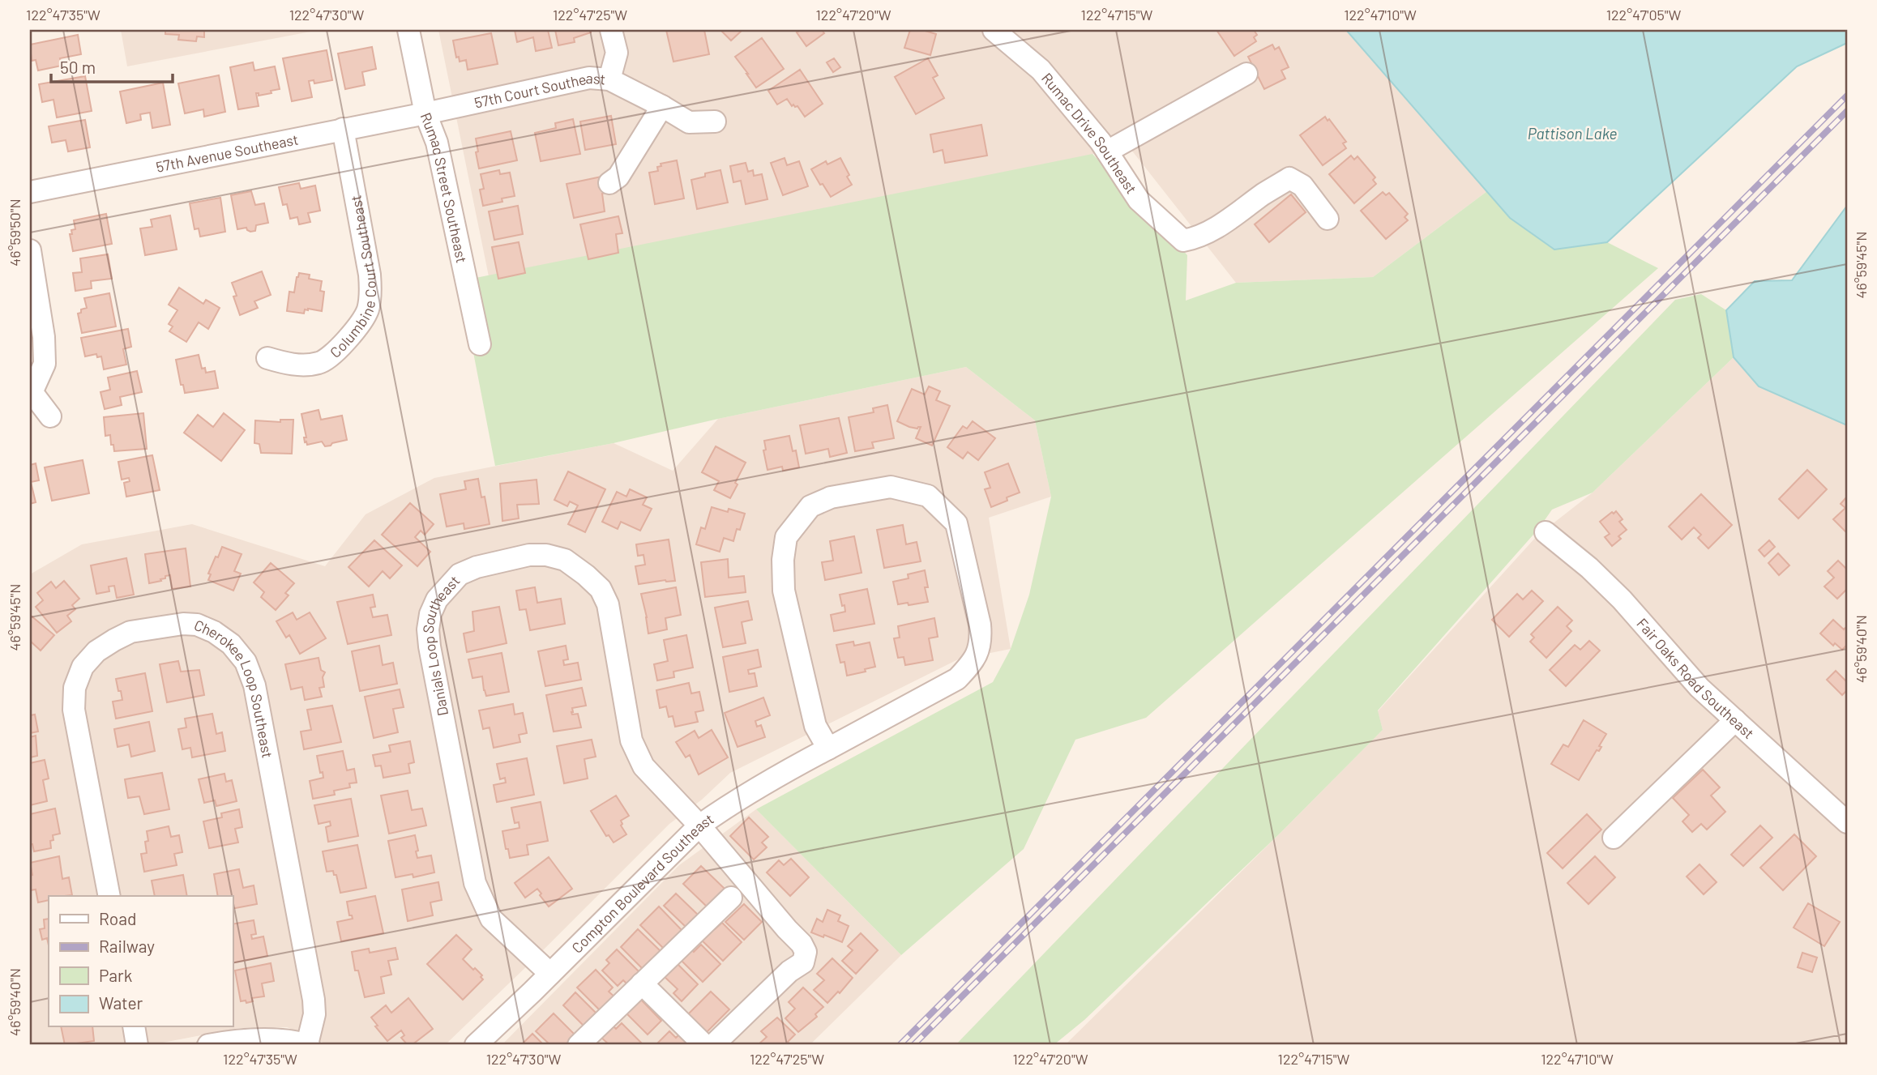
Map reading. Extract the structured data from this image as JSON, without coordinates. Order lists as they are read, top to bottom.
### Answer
{
  "streets": {
    "street": [
      "57th Court Southeast",
      "Rumac Drive Southeast",
      "57th Avenue Southeast",
      "Rumac Street Southeast",
      "Columbine Court Southeast",
      "Danials Loop Southeast",
      "Fair Oaks Road Southeast",
      "Cherokee Loop Southeast",
      "Compton Boulevard Southeast"
    ]
  },
  "crossings": [
    ["57th Court Southeast", "57th Avenue Southeast"],
    ["57th Court Southeast", "Rumac Street Southeast"],
    ["57th Avenue Southeast", "Rumac Street Southeast"],
    ["57th Avenue Southeast", "Columbine Court Southeast"],
    ["Danials Loop Southeast", "Compton Boulevard Southeast"]
  ],
  "water": ["Pattison Lake"],
  "legend": [
    "Road",
    "Railway",
    "Park",
    "Water"
  ],
  "scale_bar": "50 m",
  "coordinates": [
    "122°47'35\"W",
    "122°47'30\"W",
    "122°47'25\"W",
    "122°47'20\"W",
    "122°47'15\"W",
    "122°47'10\"W",
    "122°47'05\"W",
    "46°59'50\"N",
    "46°59'45\"N",
    "46°59'40\"N"
  ]
}
